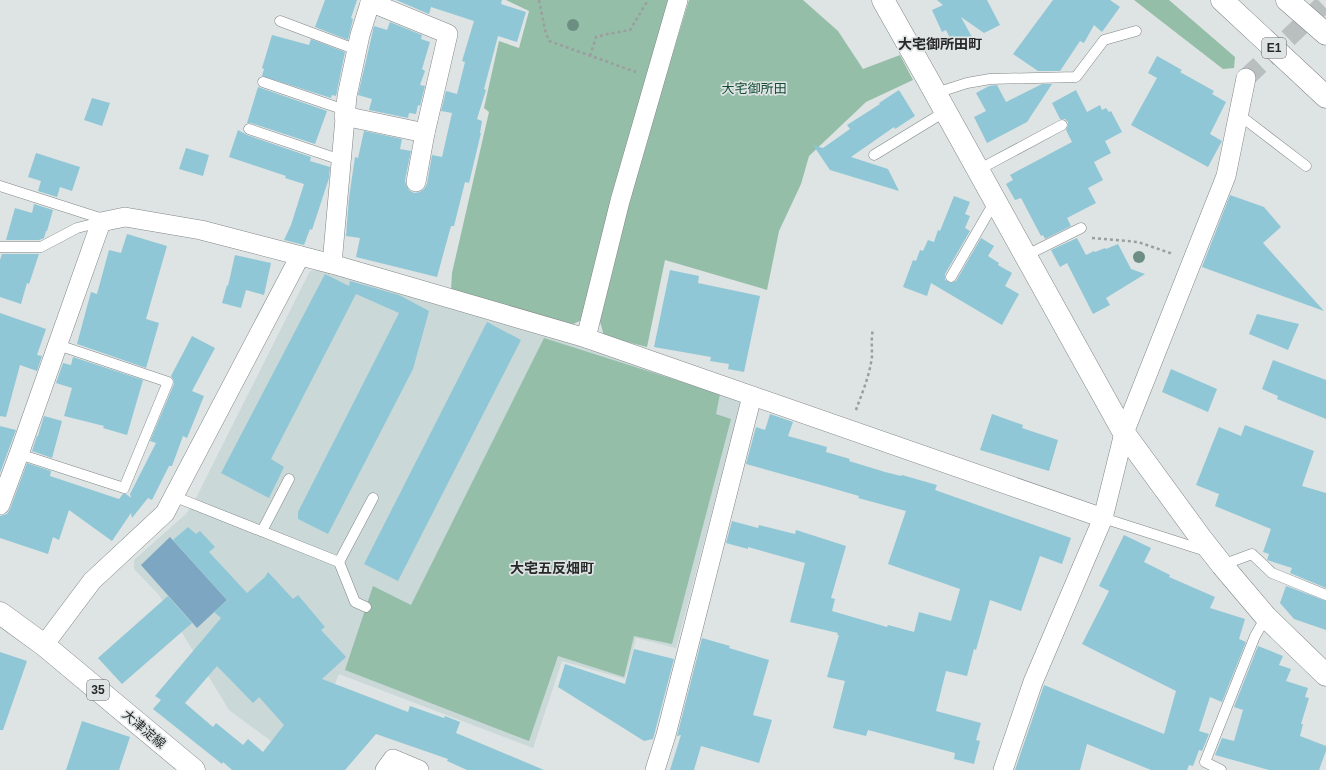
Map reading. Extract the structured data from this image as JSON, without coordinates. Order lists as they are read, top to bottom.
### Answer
{
  "streets": {
    "main road": ["E1", "35", "大津淀線"]
  },
  "districts": ["大宅御所田町", "大宅五反畑町"],
  "parks": ["大宅御所田"]
}
